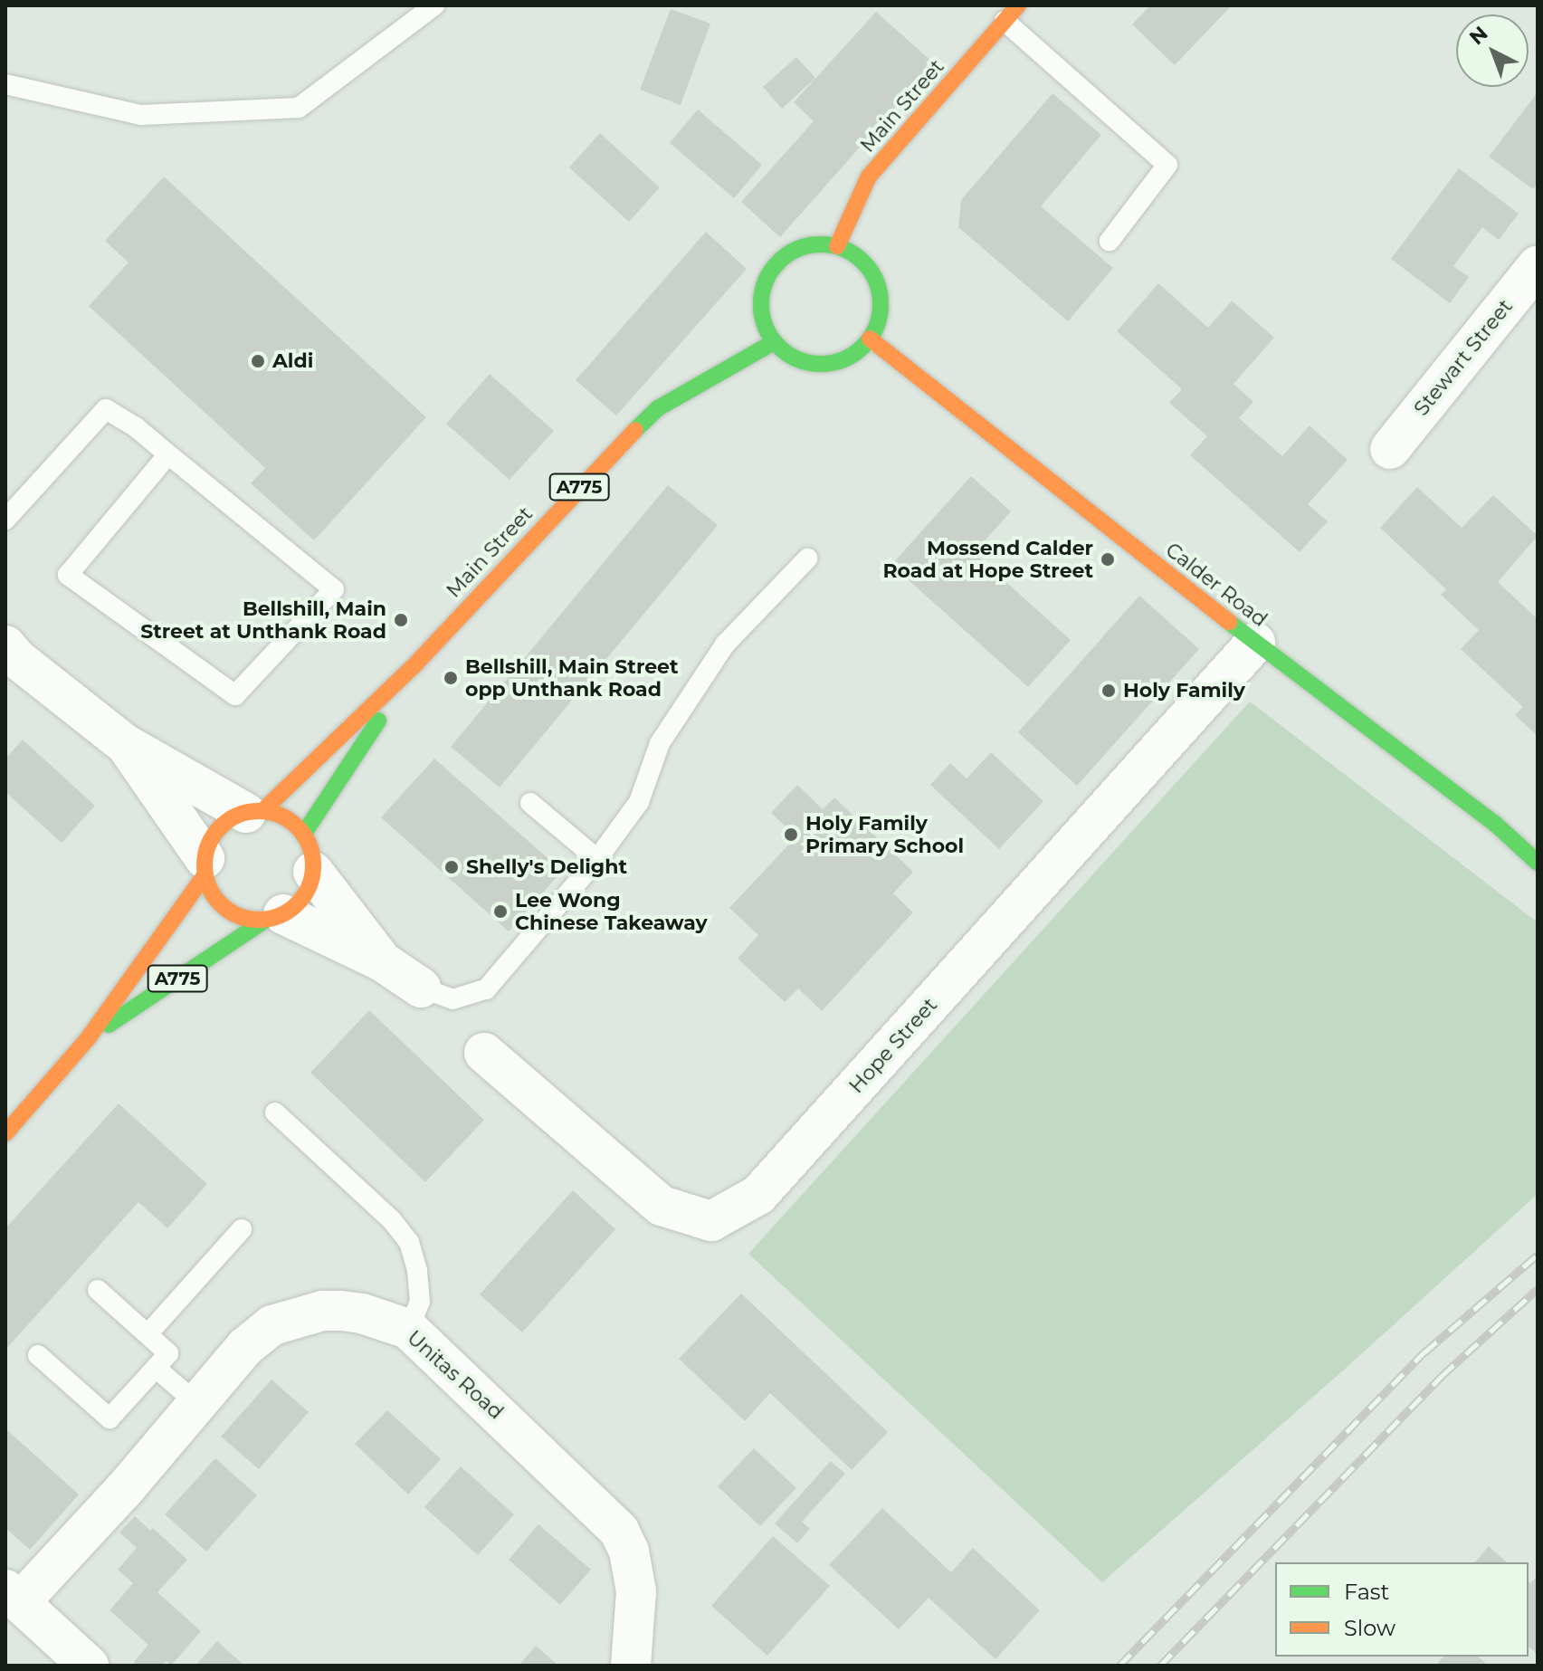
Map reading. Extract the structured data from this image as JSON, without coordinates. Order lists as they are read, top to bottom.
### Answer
{
  "streets": {
    "main road": ["Main Street", "A775", "Calder Road"],
    "street": ["Stewart Street", "Hope Street", "Unitas Road"]
  },
  "crossings": [
    ["Main Street", "A775"],
    ["Main Street", "Calder Road"],
    ["Calder Road", "Hope Street"]
  ],
  "places": [
    "Aldi",
    "Mossend Calder Road at Hope Street",
    "Bellshill, Main Street at Unthank Road",
    "Bellshill, Main Street opp Unthank Road",
    "Holy Family",
    "Holy Family Primary School",
    "Shelly's Delight",
    "Lee Wong Chinese Takeaway"
  ],
  "legend": ["Fast", "Slow"],
  "north": "top left"
}
